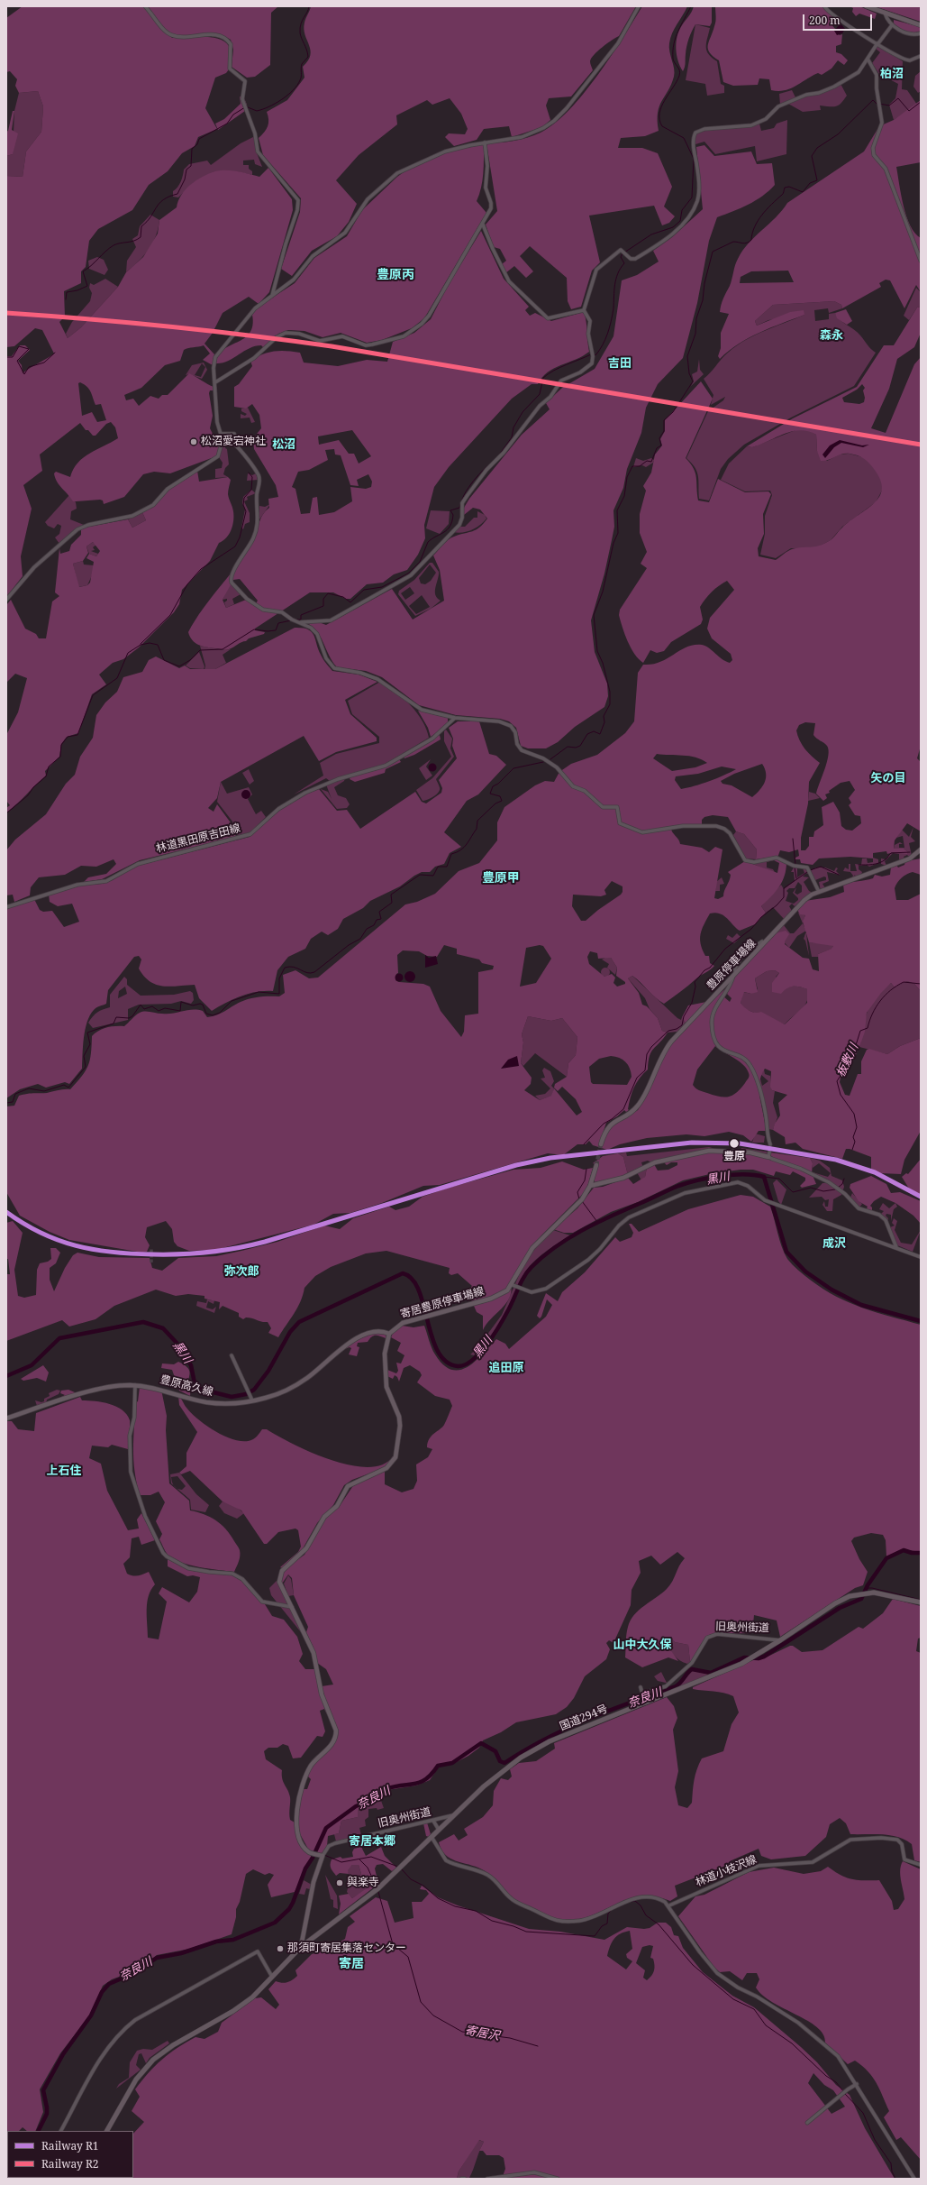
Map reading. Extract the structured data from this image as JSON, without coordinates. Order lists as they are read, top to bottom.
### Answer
{
  "streets": {
    "highway": ["国道294号"],
    "main road": ["豊原停車場線", "寄居豊原停車場線", "豊原高久線"],
    "street": ["林道黒田原吉田線", "旧奥州街道", "林道小枝沢線"]
  },
  "crossings": [
    ["寄居豊原停車場線", "豊原高久線"],
    ["旧奥州街道", "国道294号"]
  ],
  "districts": [
    "柏沼",
    "豊原丙",
    "森永",
    "吉田",
    "松沼",
    "矢の目",
    "豊原甲",
    "成沢",
    "弥次郎",
    "追田原",
    "上石住",
    "山中大久保",
    "寄居本郷",
    "寄居"
  ],
  "water": [
    "板敷川",
    "黒川",
    "奈良川",
    "寄居沢"
  ],
  "places": [
    "松沼愛宕神社",
    "豊原",
    "與楽寺",
    "那須町寄居集落センター"
  ],
  "lines": ["rail line R2", "rail line R1"],
  "legend": ["Railway R1", "Railway R2"],
  "scale_bar": "200 m"
}
